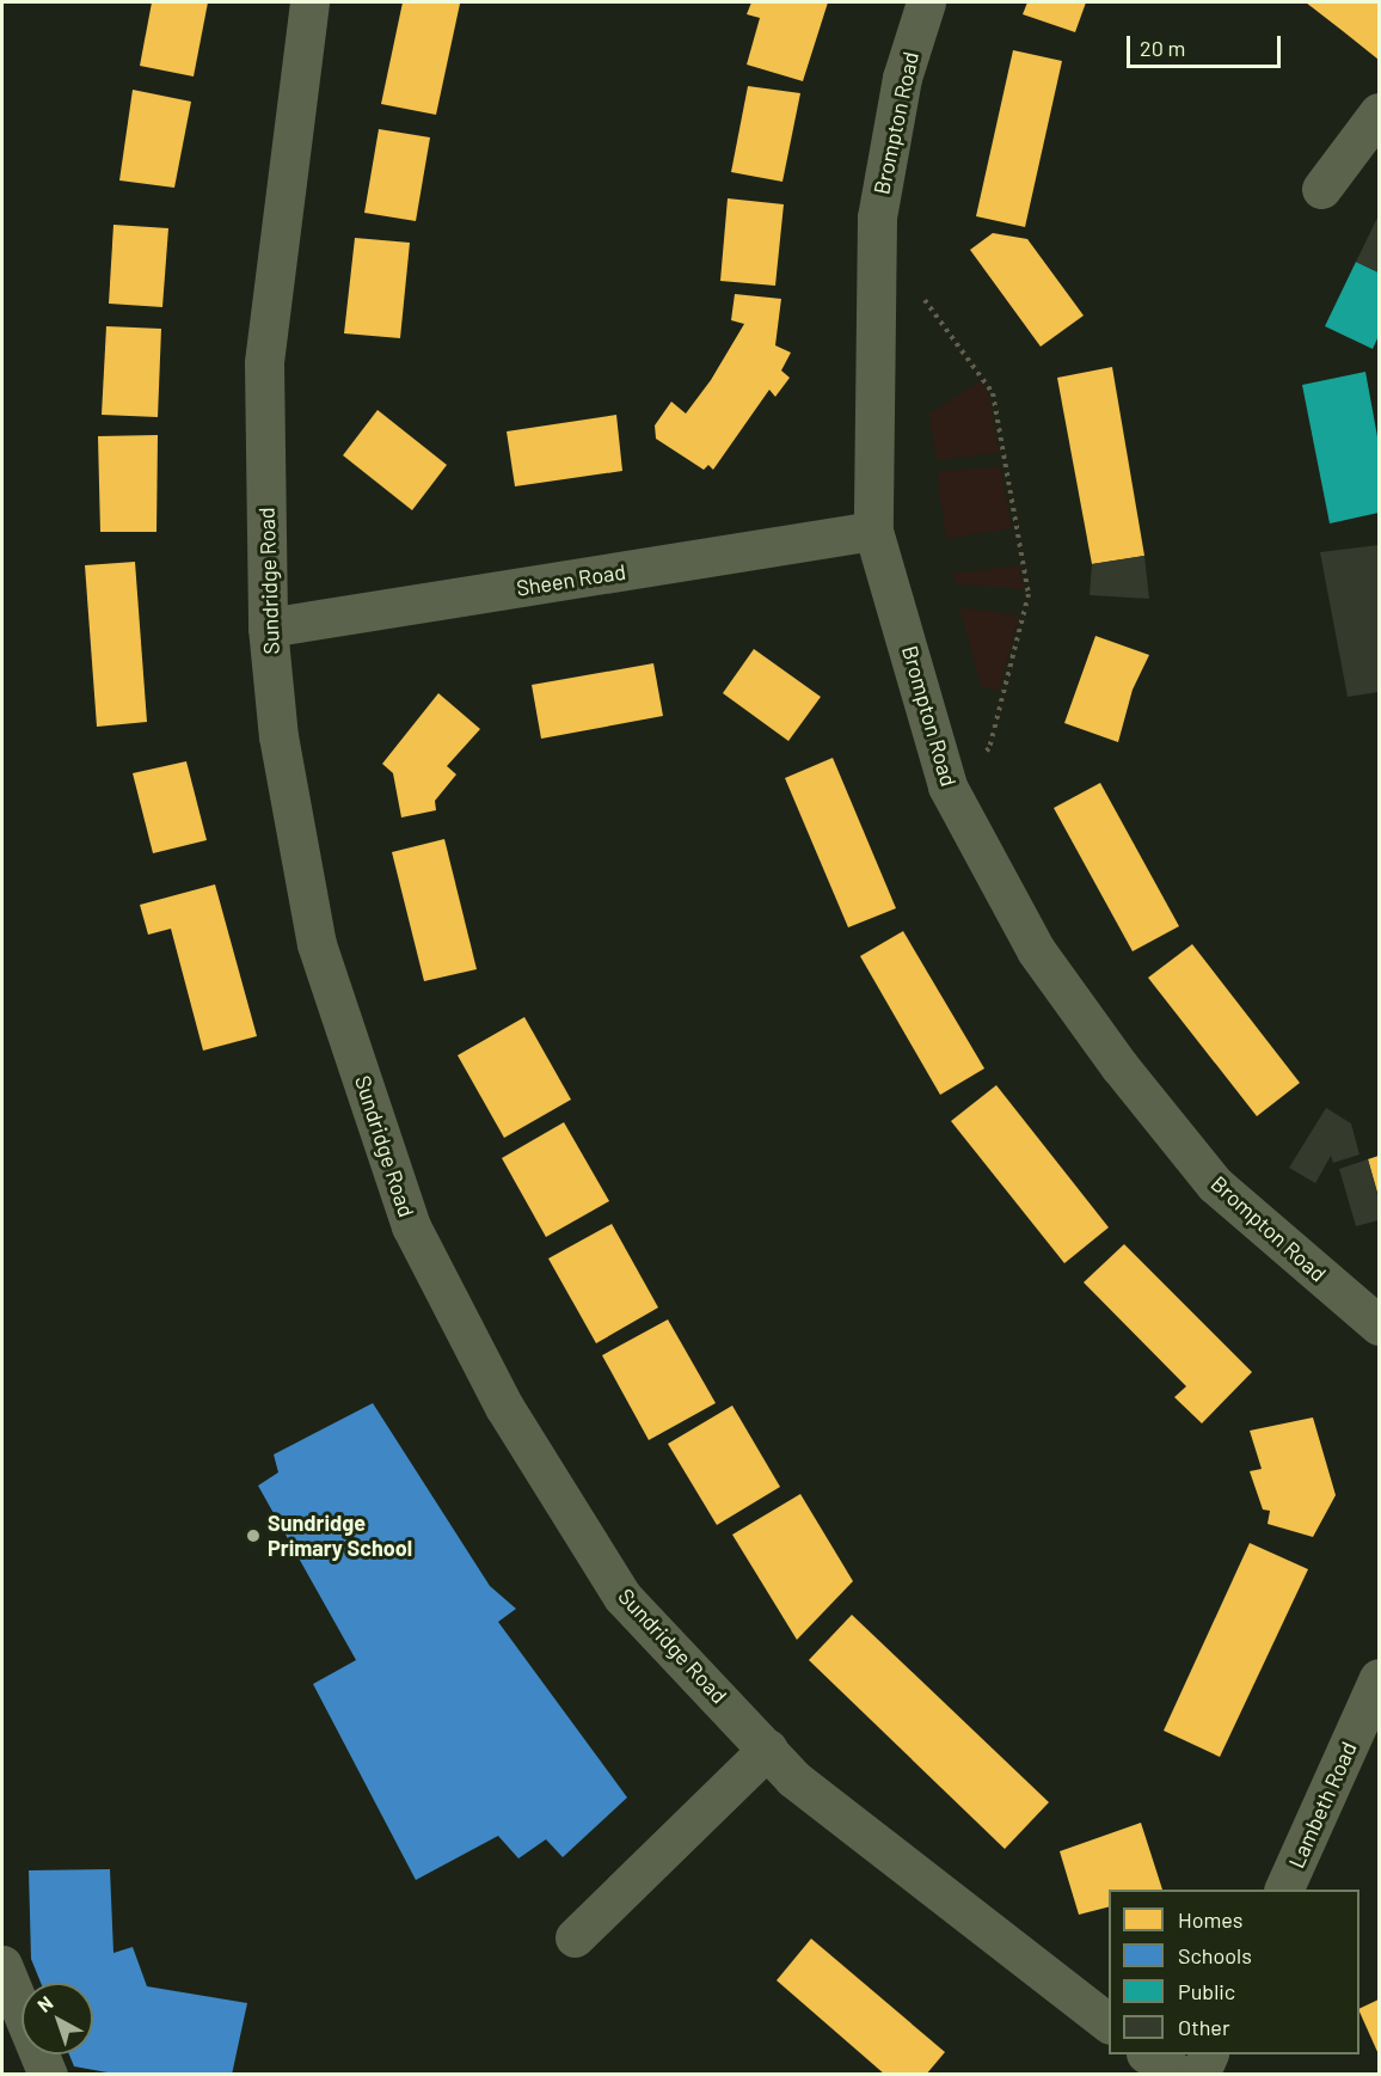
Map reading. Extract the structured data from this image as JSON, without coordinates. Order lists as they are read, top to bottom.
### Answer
{
  "streets": {
    "street": [
      "Brompton Road",
      "Sheen Road",
      "Sundridge Road",
      "Lambeth Road"
    ]
  },
  "crossings": [
    ["Brompton Road", "Sheen Road"],
    ["Sheen Road", "Sundridge Road"]
  ],
  "places": ["Sundridge Primary School"],
  "legend": [
    "Homes",
    "Schools",
    "Public",
    "Other"
  ],
  "scale_bar": "20 m",
  "north": "top left"
}
